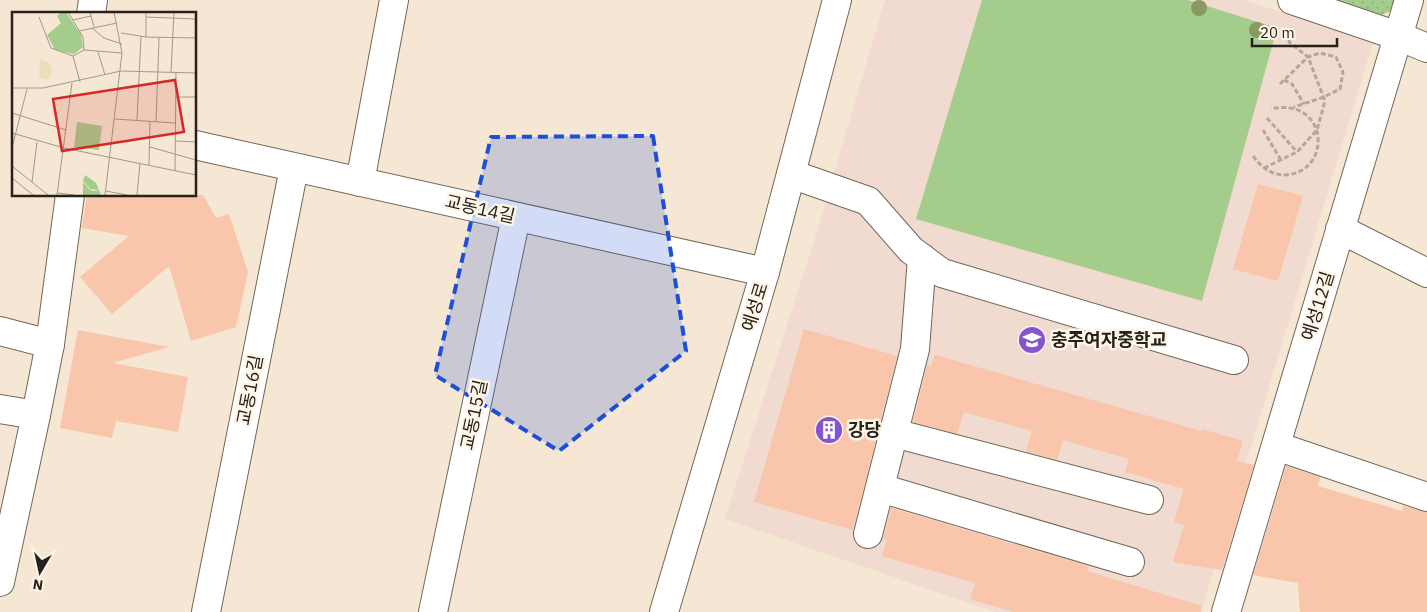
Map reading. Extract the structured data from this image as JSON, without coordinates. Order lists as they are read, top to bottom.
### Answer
{
  "streets": {
    "street": [
      "교동14길",
      "예성12길",
      "예성로",
      "교동16길",
      "교동15길"
    ]
  },
  "crossings": [
    ["교동14길", "예성로"],
    ["교동14길", "교동16길"],
    ["교동14길", "교동15길"]
  ],
  "places": {
    "school or university": ["충주여자중학교"],
    "building": ["강당"]
  },
  "scale_bar": "20 m",
  "north": "bottom"
}
